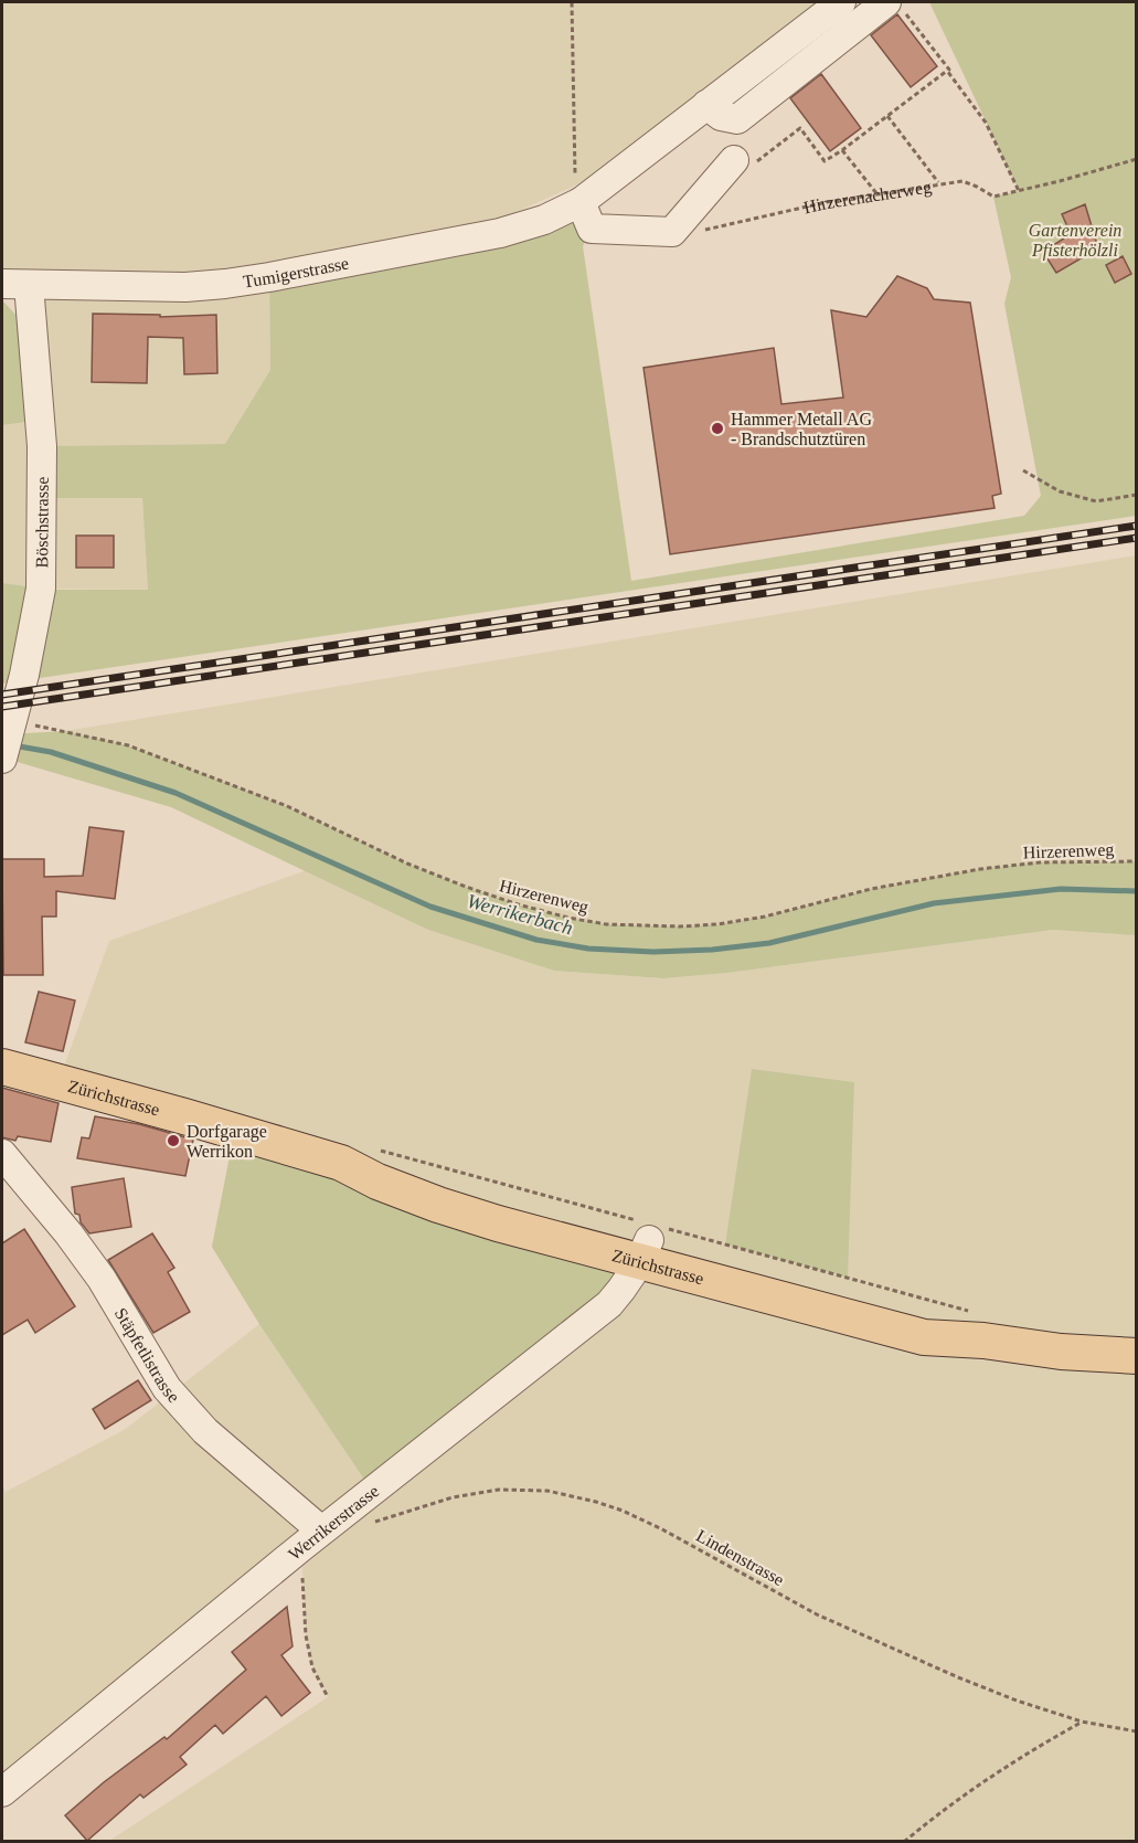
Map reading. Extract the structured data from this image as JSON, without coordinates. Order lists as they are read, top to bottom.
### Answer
{
  "streets": {
    "main road": ["Zürichstrasse"],
    "street": [
      "Tumigerstrasse",
      "Böschstrasse",
      "Stäpfetlistrasse",
      "Werrikerstrasse"
    ],
    "path": ["Hirzerenacherweg", "Hirzerenweg", "Lindenstrasse"]
  },
  "crossings": [
    ["Tumigerstrasse", "Böschstrasse"],
    ["Böschstrasse", "Hirzerenweg"],
    ["Zürichstrasse", "Werrikerstrasse"],
    ["Stäpfetlistrasse", "Werrikerstrasse"]
  ],
  "water": ["Werrikerbach"],
  "parks": ["Gartenverein Pfisterhölzli"],
  "places": ["Hammer Metall AG - Brandschutztüren", "Dorfgarage Werrikon"]
}
